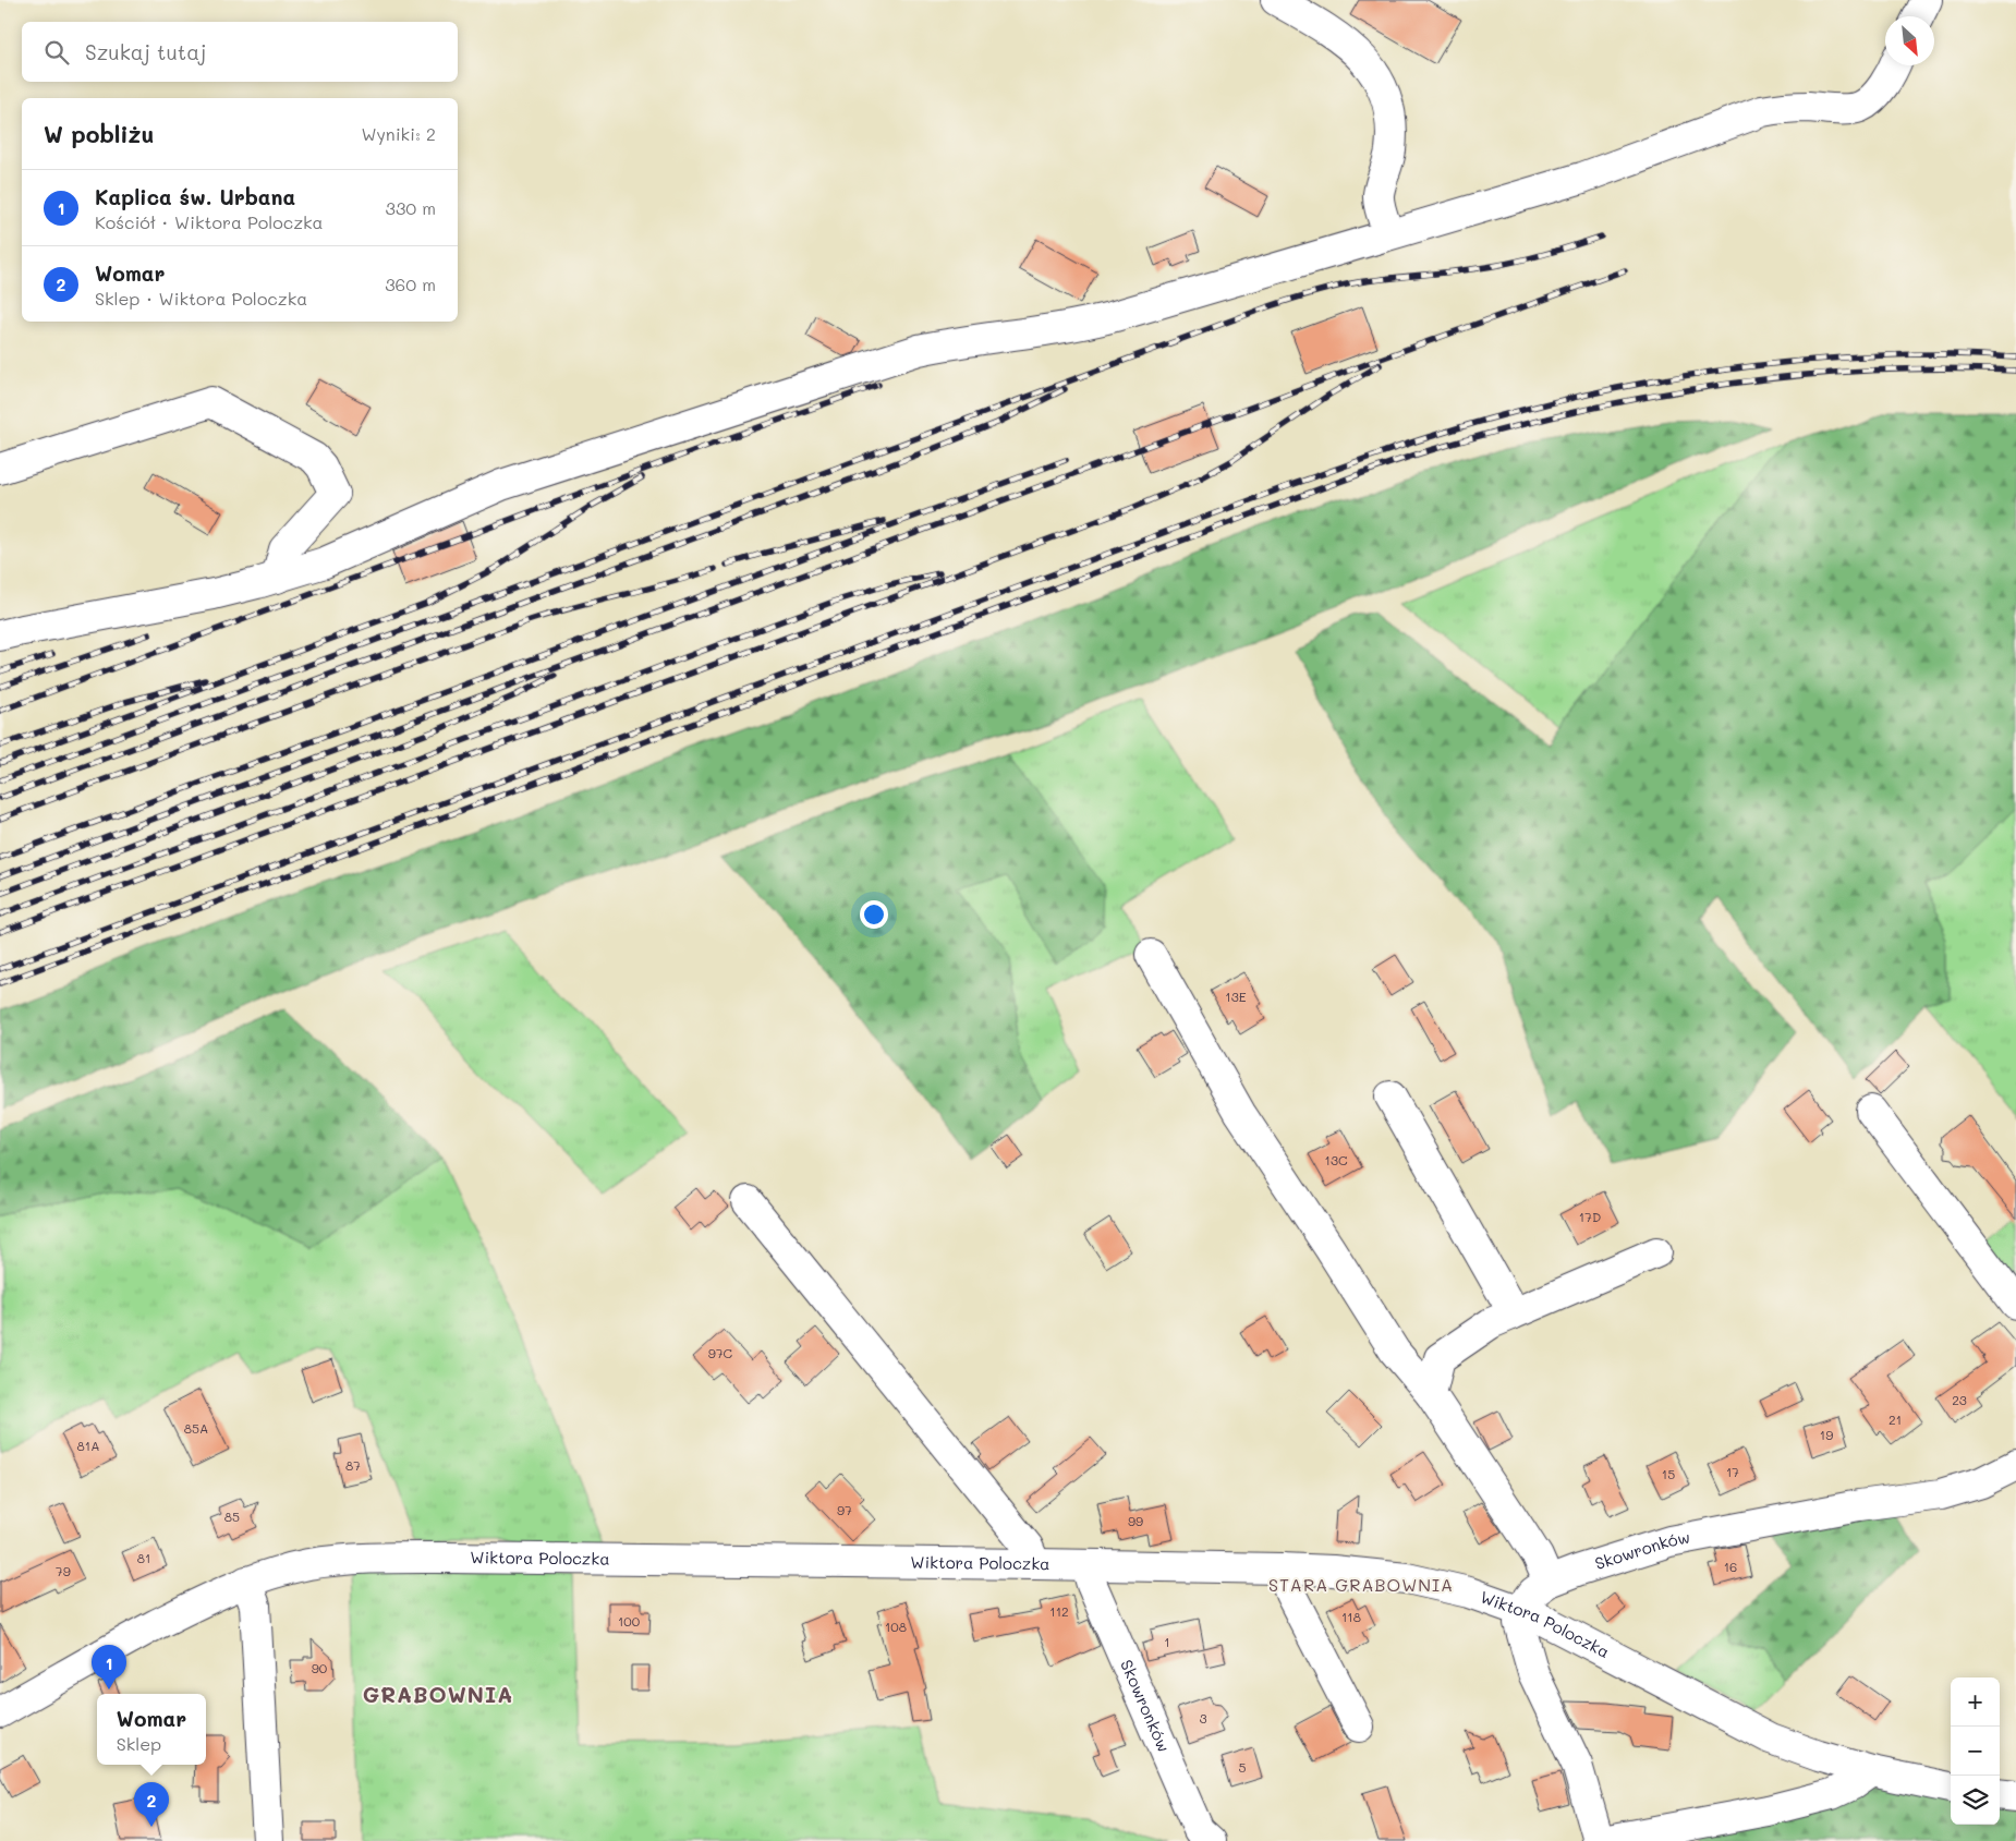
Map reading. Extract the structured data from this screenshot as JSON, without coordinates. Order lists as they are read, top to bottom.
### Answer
{
  "streets": {
    "street": ["Skowronków", "Wiktora Poloczka"]
  },
  "crossings": [
    ["Skowronków", "Wiktora Poloczka"]
  ],
  "districts": ["STARA GRABOWNIA", "GRABOWNIA"],
  "house_numbers": [
    "13E",
    "13C",
    "17D",
    "97C",
    "23",
    "21",
    "85A",
    "19",
    "81A",
    "87",
    "17",
    "15",
    "97",
    "85",
    "99",
    "81",
    "16",
    "79",
    "112",
    "118",
    "100",
    "108",
    "1",
    "90",
    "3",
    "5"
  ],
  "north": "bottom right",
  "page": {
    "search": "Szukaj tutaj",
    "heading": ["W pobliżu", "Wyniki: 2"],
    "list": [
      {
        "mark": "1",
        "name": "Kaplica św. Urbana",
        "note": "Kościół · Wiktora Poloczka",
        "value": "330 m"
      },
      {
        "mark": "2",
        "name": "Womar",
        "note": "Sklep · Wiktora Poloczka",
        "value": "360 m"
      }
    ],
    "pins": ["1", "2"],
    "map_buttons": ["+", "−"],
    "popup": ["Womar", "Sklep"]
  }
}
